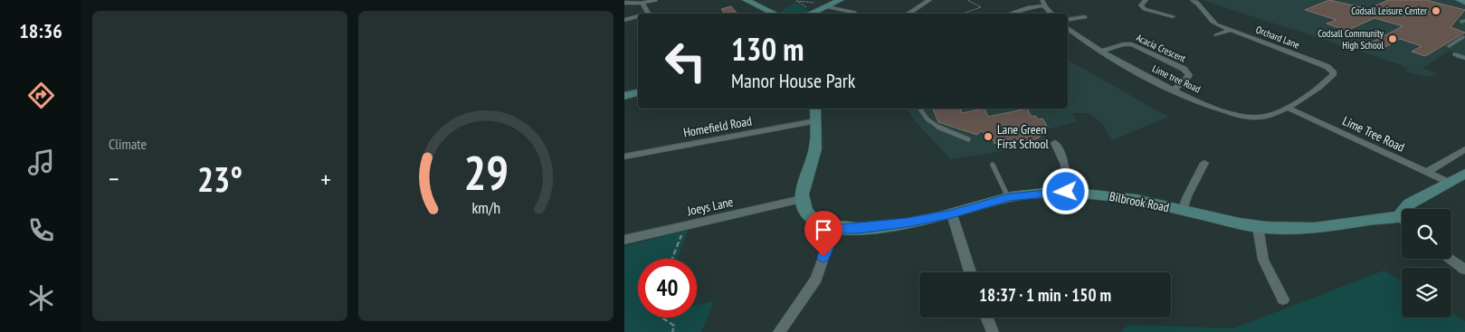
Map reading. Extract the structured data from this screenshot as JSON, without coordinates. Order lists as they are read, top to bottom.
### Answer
{
  "streets": {
    "street": [
      "Orchard Lane",
      "Acacia Crescent",
      "Lime tree Road",
      "Homefield Road",
      "Lime Tree Road",
      "Bilbrook Road",
      "Joeys Lane"
    ]
  },
  "crossings": [
    ["Orchard Lane", "Lime tree Road"],
    ["Orchard Lane", "Lime Tree Road"],
    ["Acacia Crescent", "Lime tree Road"],
    ["Lime tree Road", "Lime Tree Road"],
    ["Lime Tree Road", "Bilbrook Road"],
    ["Bilbrook Road", "Joeys Lane"]
  ],
  "places": ["Codsall Leisure Center", "Codsall Community High School", "Lane Green First School"],
  "page": {
    "tabs": "18:36",
    "tile": "Climate",
    "turn": ["130 m", "Manor House Park"],
    "heat": ["−", "23°", "+"],
    "limit": "40",
    "trip": "18:37 · 1 min · 150 m",
    "gauge": ["29", "km/h"]
  }
}
